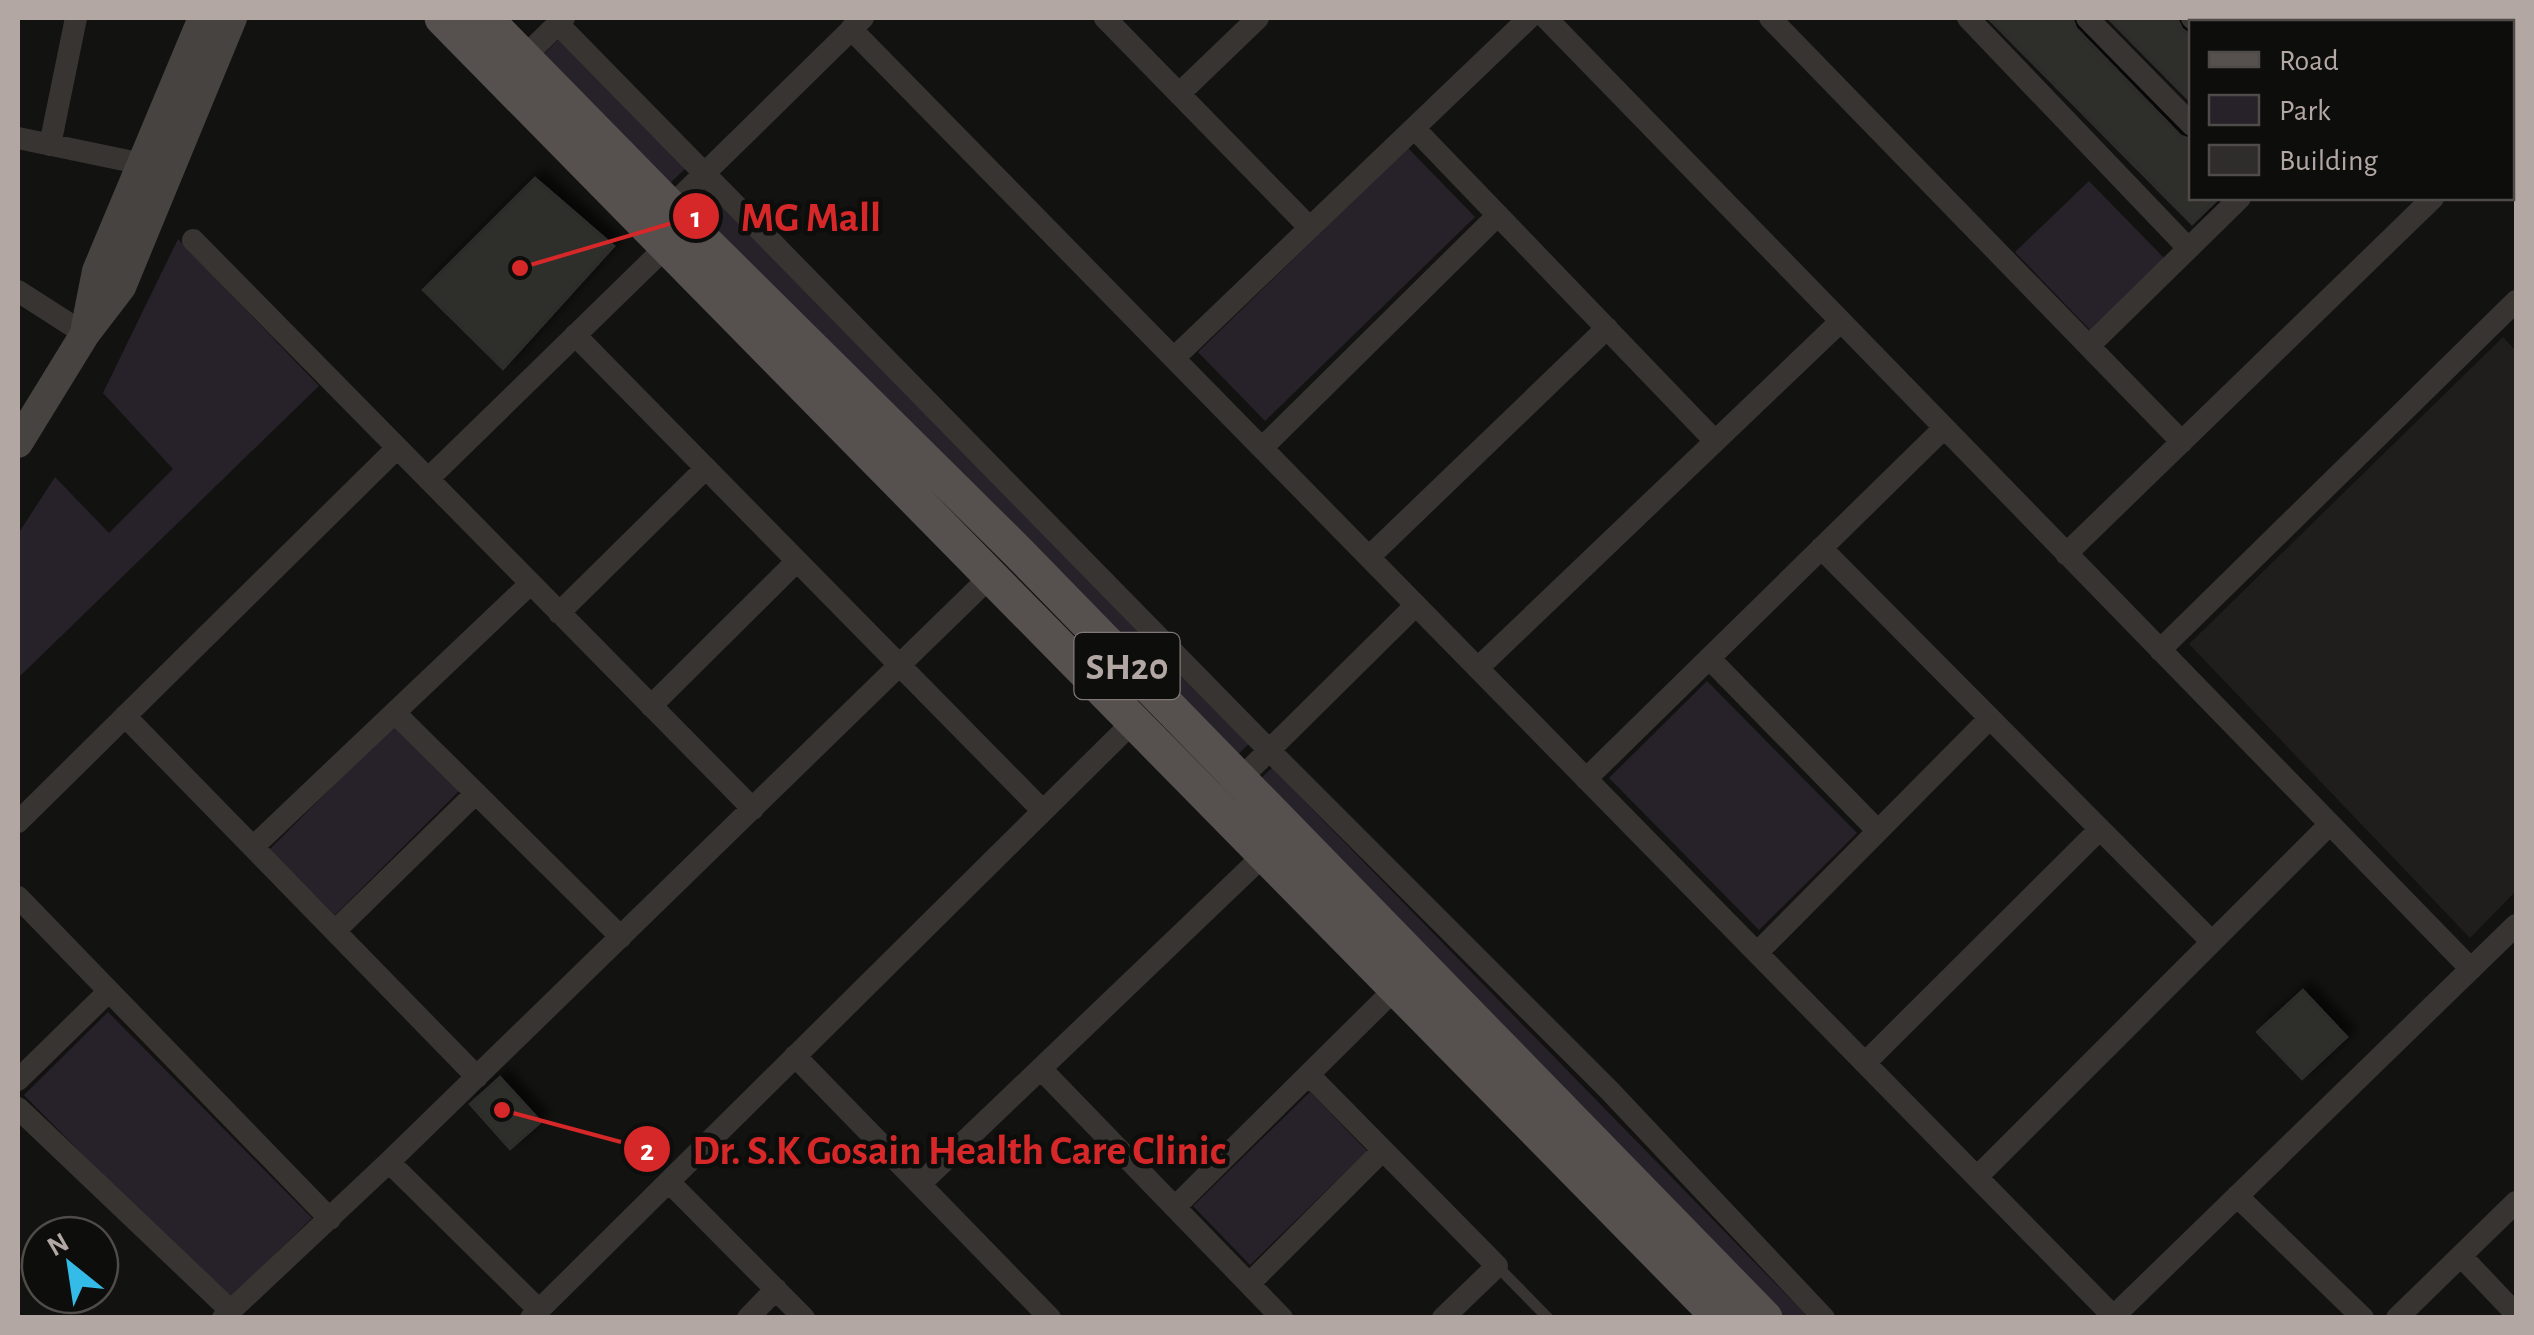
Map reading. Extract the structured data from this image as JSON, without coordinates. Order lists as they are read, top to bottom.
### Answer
{
  "streets": {
    "main road": ["SH20"]
  },
  "places": ["MG Mall", "Dr. S.K Gosain Health Care Clinic"],
  "legend": ["Road", "Park", "Building"],
  "north": "top left"
}
